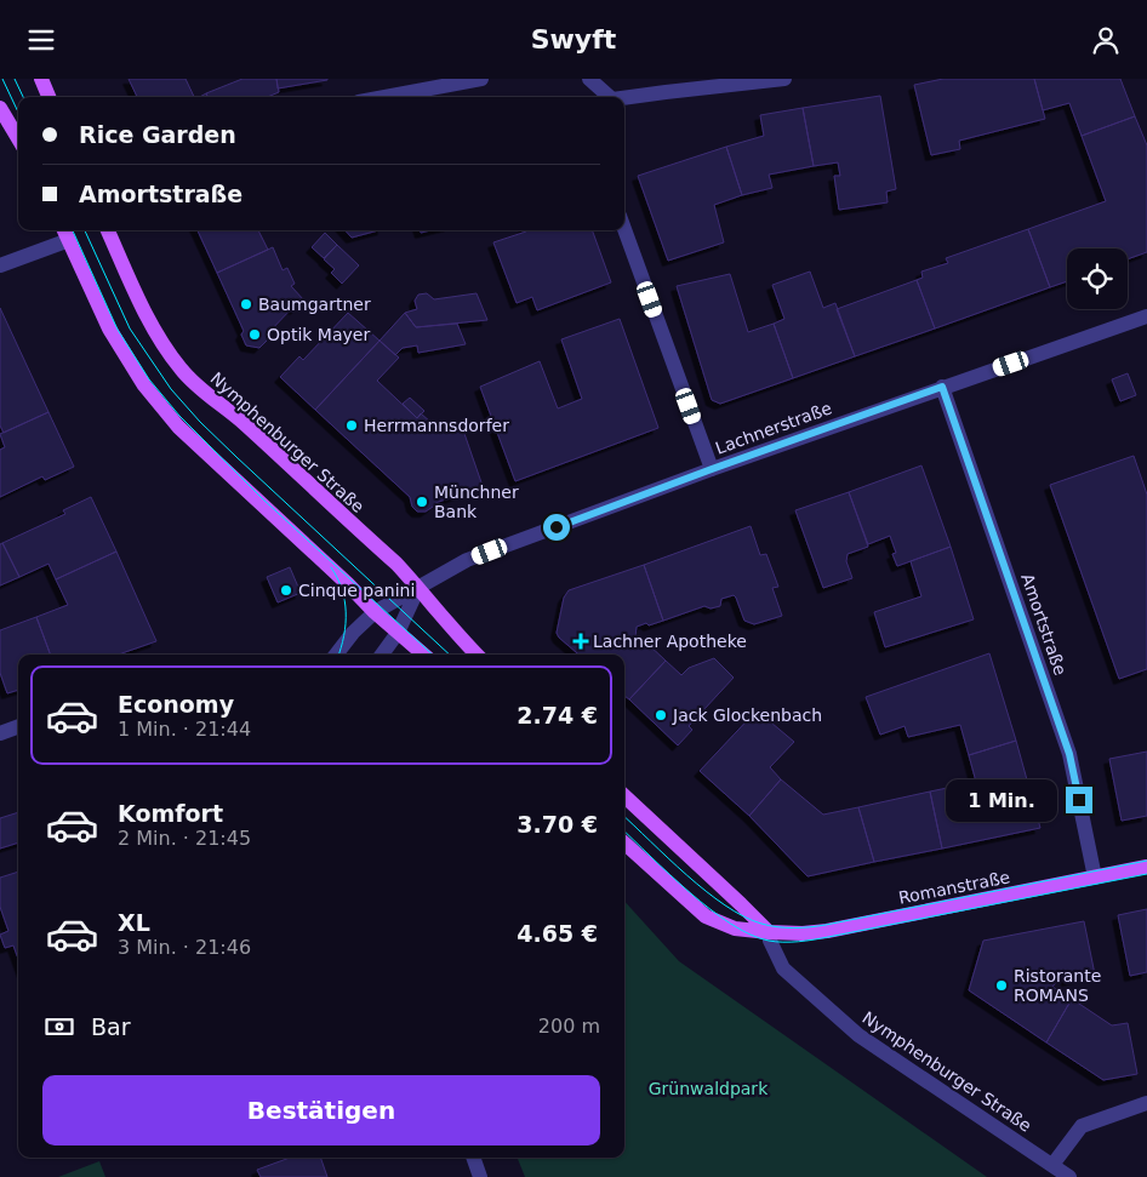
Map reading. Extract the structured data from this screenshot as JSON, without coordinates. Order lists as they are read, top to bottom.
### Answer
{
  "streets": {
    "main road": ["Nymphenburger Straße", "Romanstraße"],
    "street": ["Lachnerstraße", "Amortstraße"]
  },
  "crossings": [
    ["Lachnerstraße", "Nymphenburger Straße"],
    ["Lachnerstraße", "Amortstraße"],
    ["Nymphenburger Straße", "Romanstraße"],
    ["Amortstraße", "Romanstraße"]
  ],
  "parks": ["Grünwaldpark"],
  "places": {
    "other": [
      "Baumgartner",
      "Optik Mayer",
      "Herrmannsdorfer",
      "Münchner Bank",
      "Cinque panini",
      "Jack Glockenbach",
      "Ristorante ROMANS"
    ],
    "health": ["Lachner Apotheke"]
  },
  "page": {
    "header": "Swyft",
    "banner": ["Rice Garden", "Amortstraße"],
    "list": [
      {
        "name": "Economy",
        "note": "1 Min. · 21:44",
        "value": "2.74 €"
      },
      {
        "name": "Komfort",
        "note": "2 Min. · 21:45",
        "value": "3.70 €"
      },
      {
        "name": "XL",
        "note": "3 Min. · 21:46",
        "value": "4.65 €"
      }
    ],
    "bubble": "1 Min.",
    "pay": ["Bar", "200 m"],
    "buttons": "Bestätigen"
  }
}
